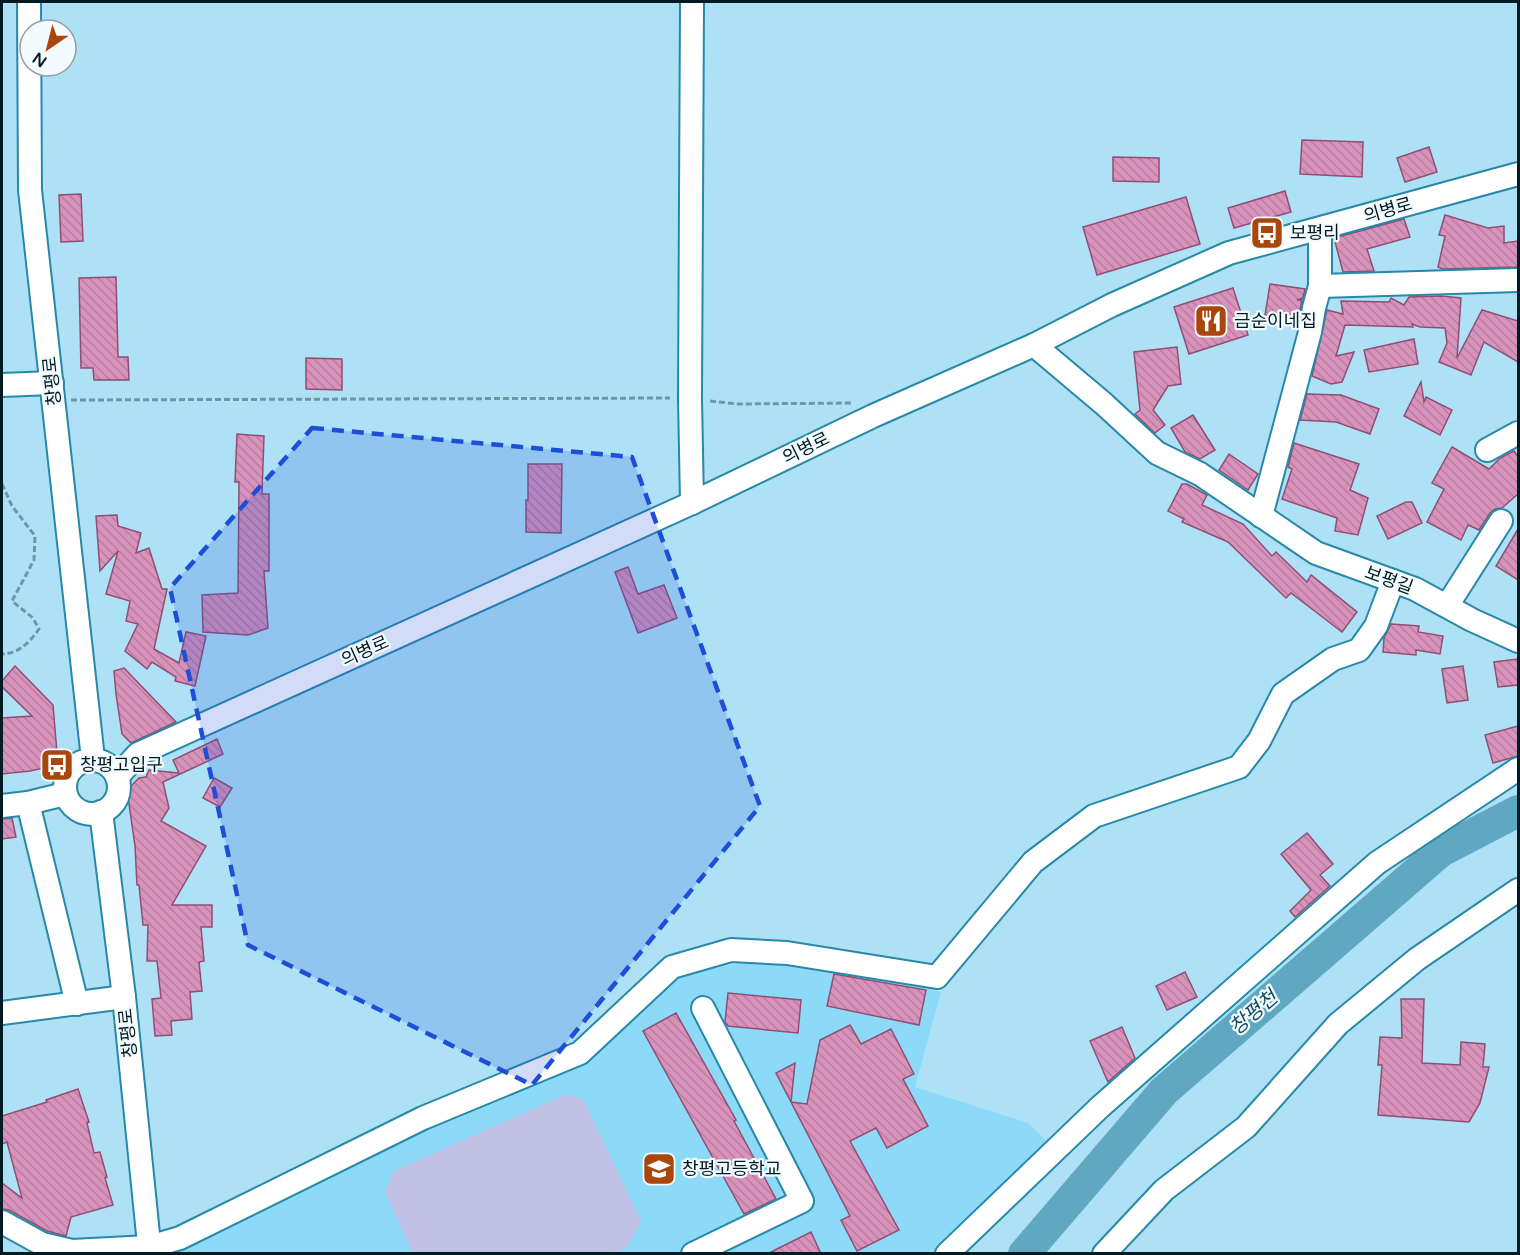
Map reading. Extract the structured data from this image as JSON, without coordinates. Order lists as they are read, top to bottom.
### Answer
{
  "streets": {
    "street": ["의병로", "창평로", "보평길"]
  },
  "crossings": [
    ["의병로", "창평로"],
    ["의병로", "보평길"]
  ],
  "water": ["창평천"],
  "places": {
    "bus stop": ["보평리", "창평고입구"],
    "restaurant": ["금순이네집"],
    "school or university": ["창평고등학교"]
  },
  "north": "bottom left"
}
